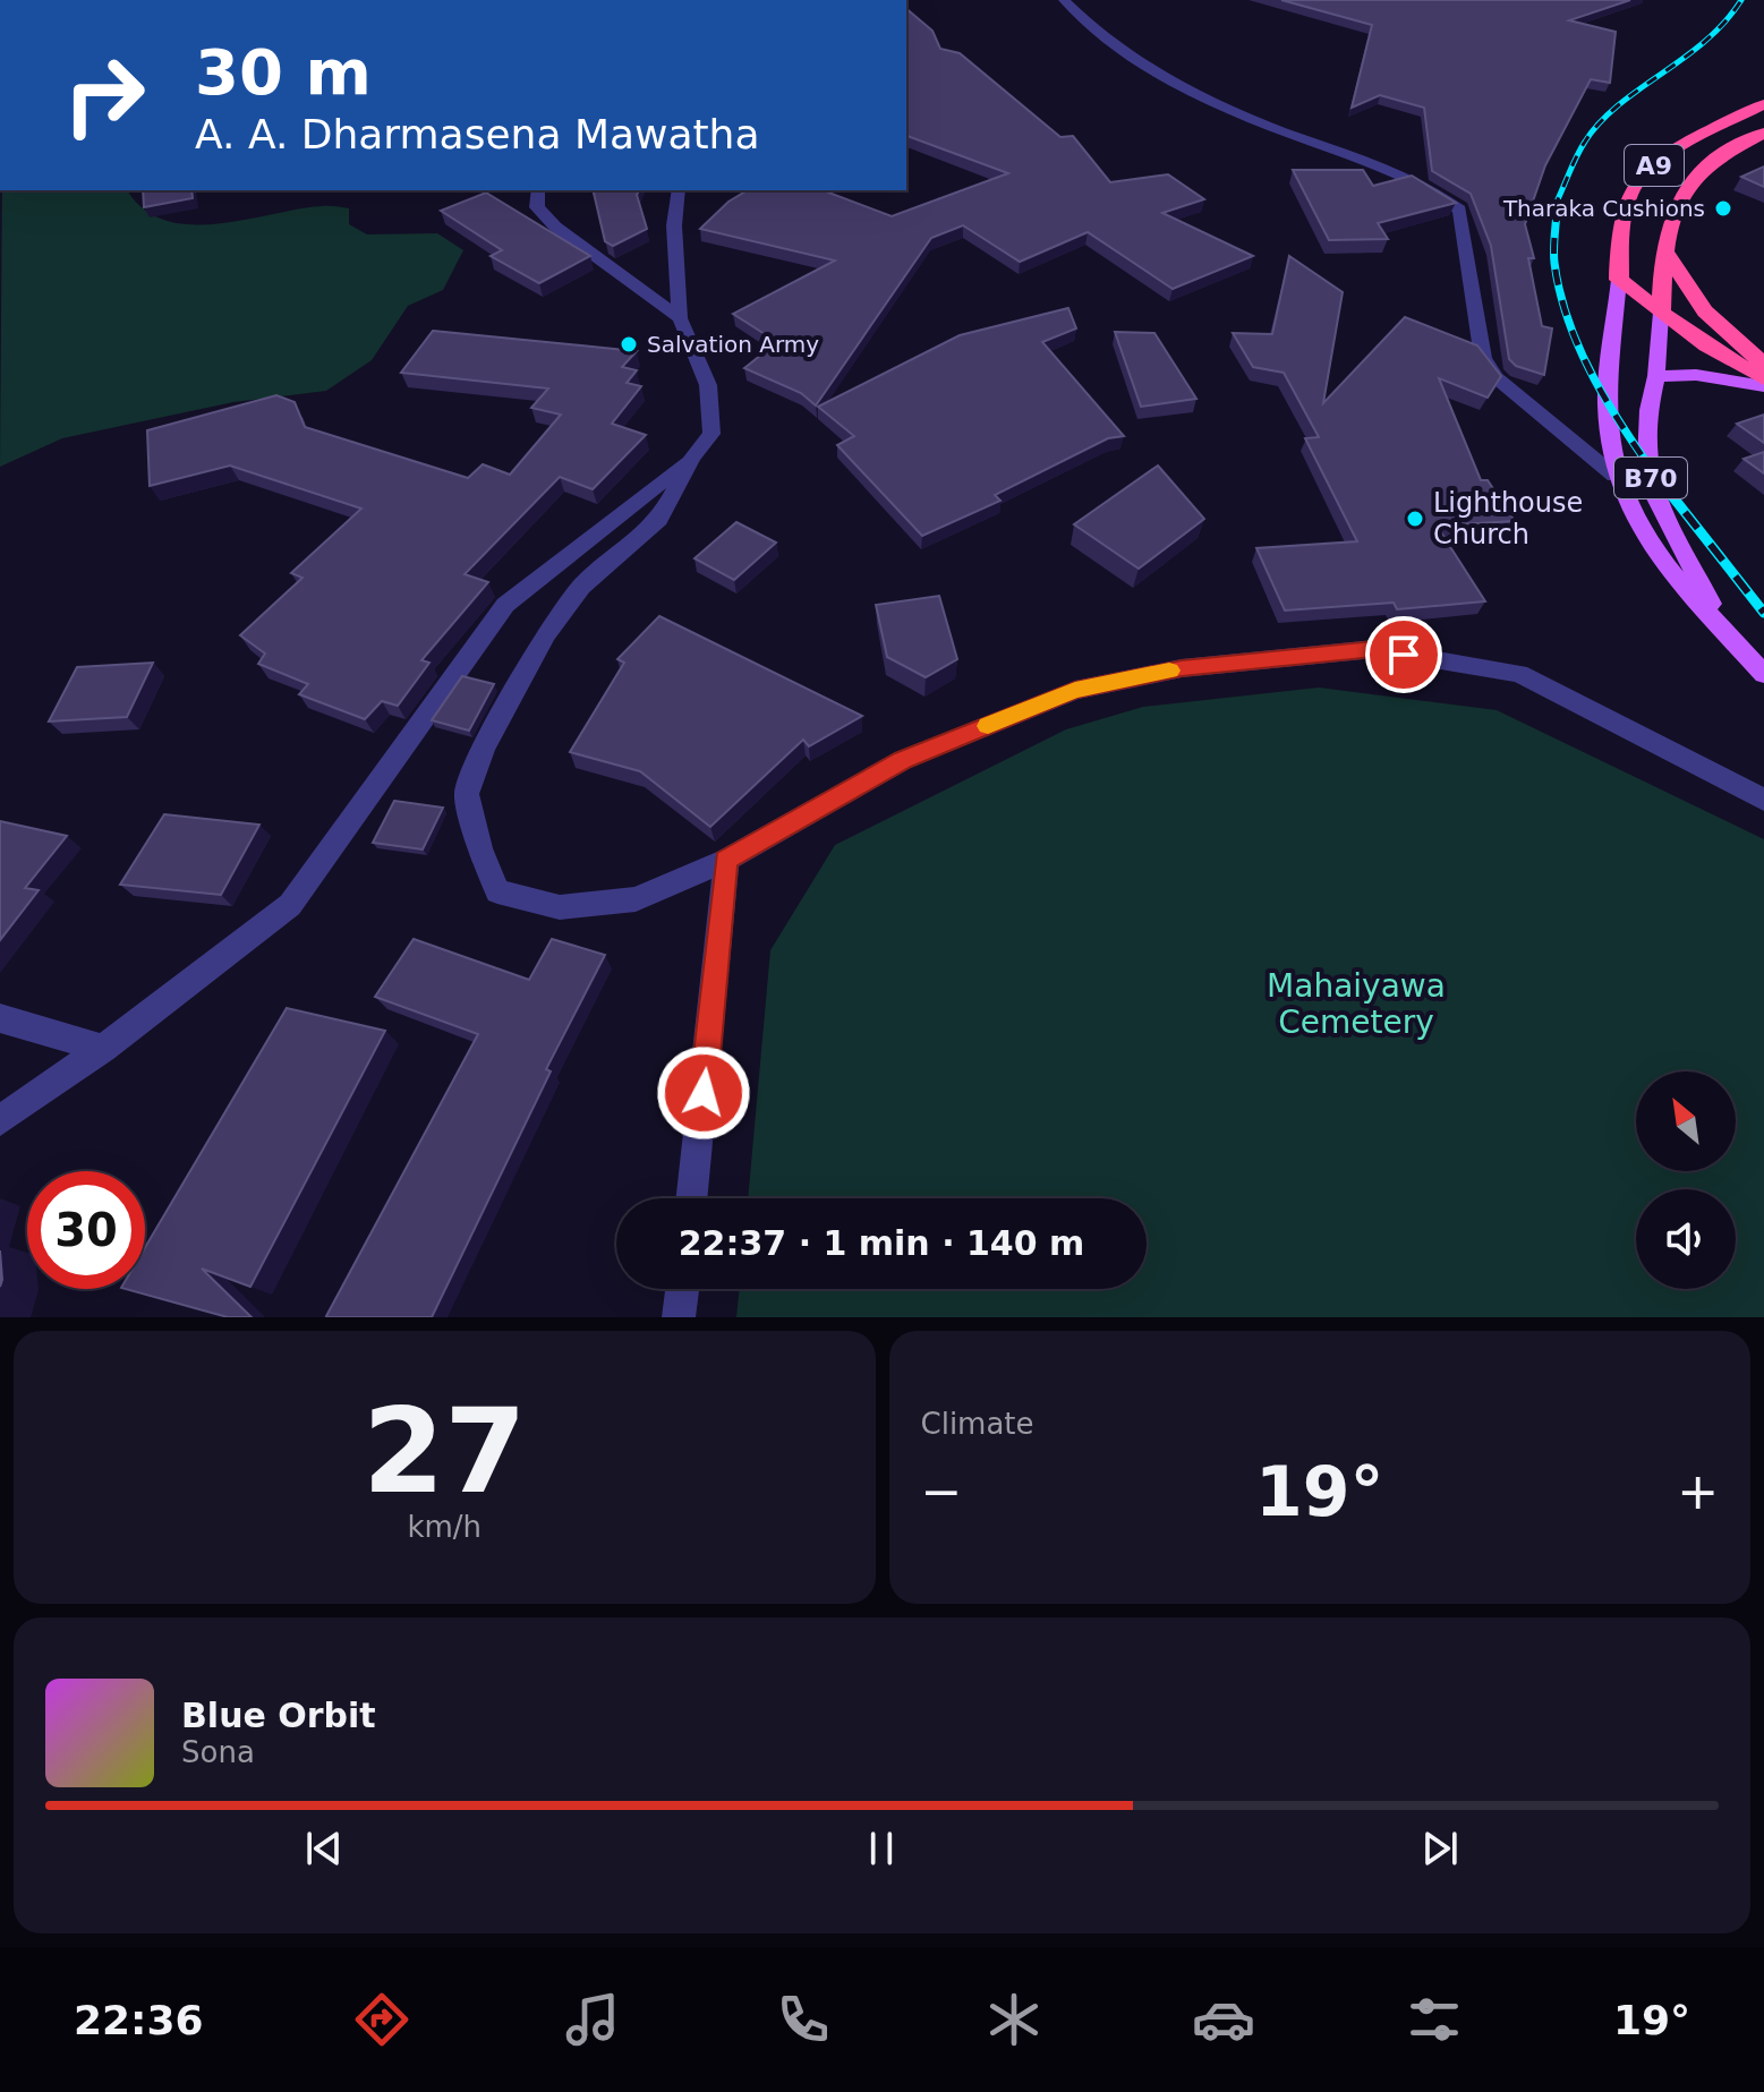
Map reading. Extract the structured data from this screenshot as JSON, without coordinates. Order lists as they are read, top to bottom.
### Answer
{
  "streets": {
    "highway": ["A9"],
    "main road": ["B70"]
  },
  "crossings": [
    ["A9", "B70"]
  ],
  "parks": ["Mahaiyawa Cemetery"],
  "places": ["Tharaka Cushions", "Salvation Army", "Lighthouse Church"],
  "north": "top left",
  "page": {
    "turn": ["30 m", "A. A. Dharmasena Mawatha"],
    "limit": "30",
    "trip": "22:37 · 1 min · 140 m",
    "tile": [
      ["27", "km/h"],
      "Climate"
    ],
    "heat": ["−", "19°", "+"],
    "song": ["Blue Orbit", "Sona"],
    "tabs": ["22:36", "19°"]
  }
}
